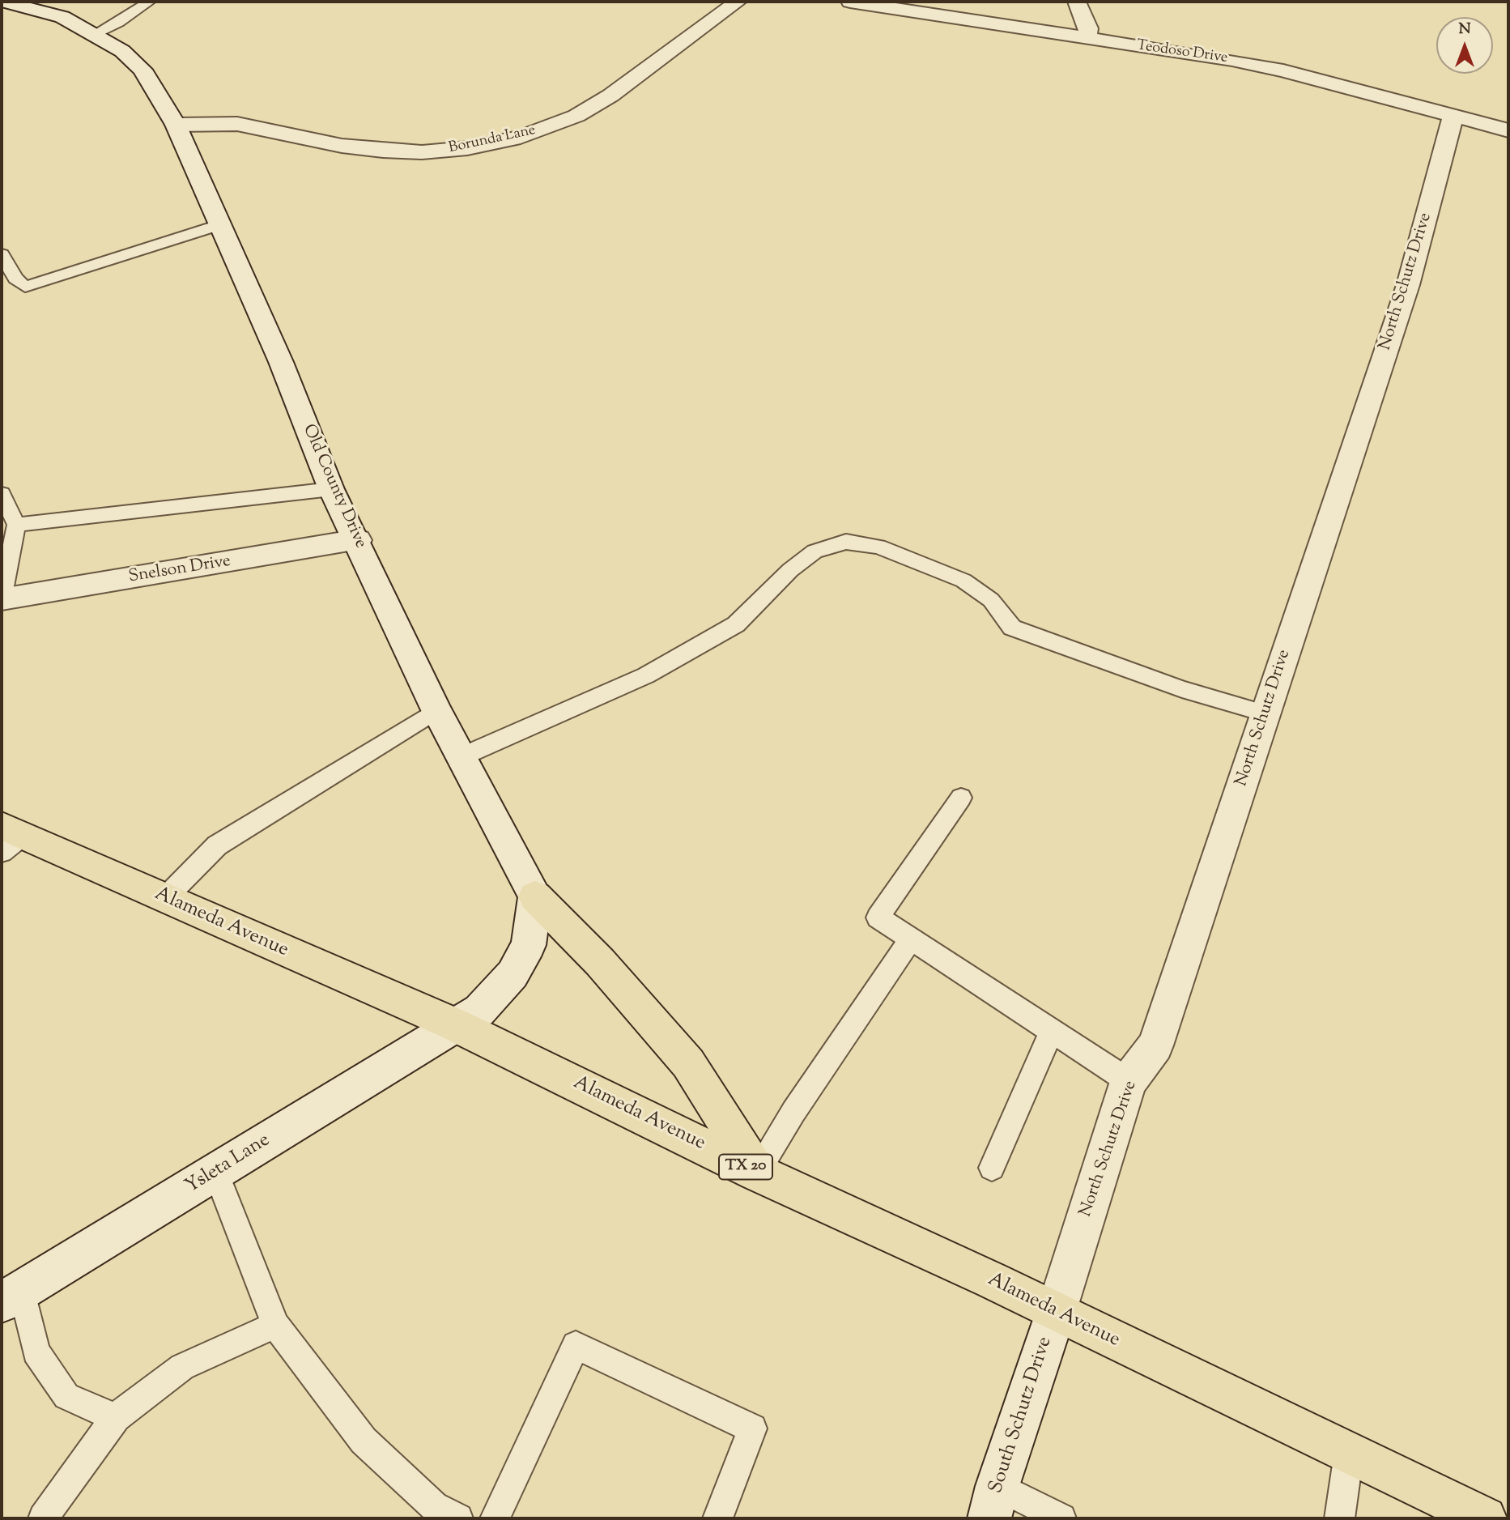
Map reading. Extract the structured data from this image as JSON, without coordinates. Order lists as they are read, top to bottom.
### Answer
{
  "streets": {
    "main road": ["Alameda Avenue", "TX 20"],
    "street": [
      "Teodoso Drive",
      "Borunda Lane",
      "North Schutz Drive",
      "Old County Drive",
      "Snelson Drive",
      "Ysleta Lane",
      "South Schutz Drive"
    ]
  },
  "crossings": [
    ["Teodoso Drive", "North Schutz Drive"],
    ["Borunda Lane", "Old County Drive"],
    ["North Schutz Drive", "Alameda Avenue"],
    ["North Schutz Drive", "South Schutz Drive"],
    ["Old County Drive", "Snelson Drive"],
    ["Alameda Avenue", "Ysleta Lane"],
    ["Alameda Avenue", "South Schutz Drive"]
  ],
  "north": "top"
}
